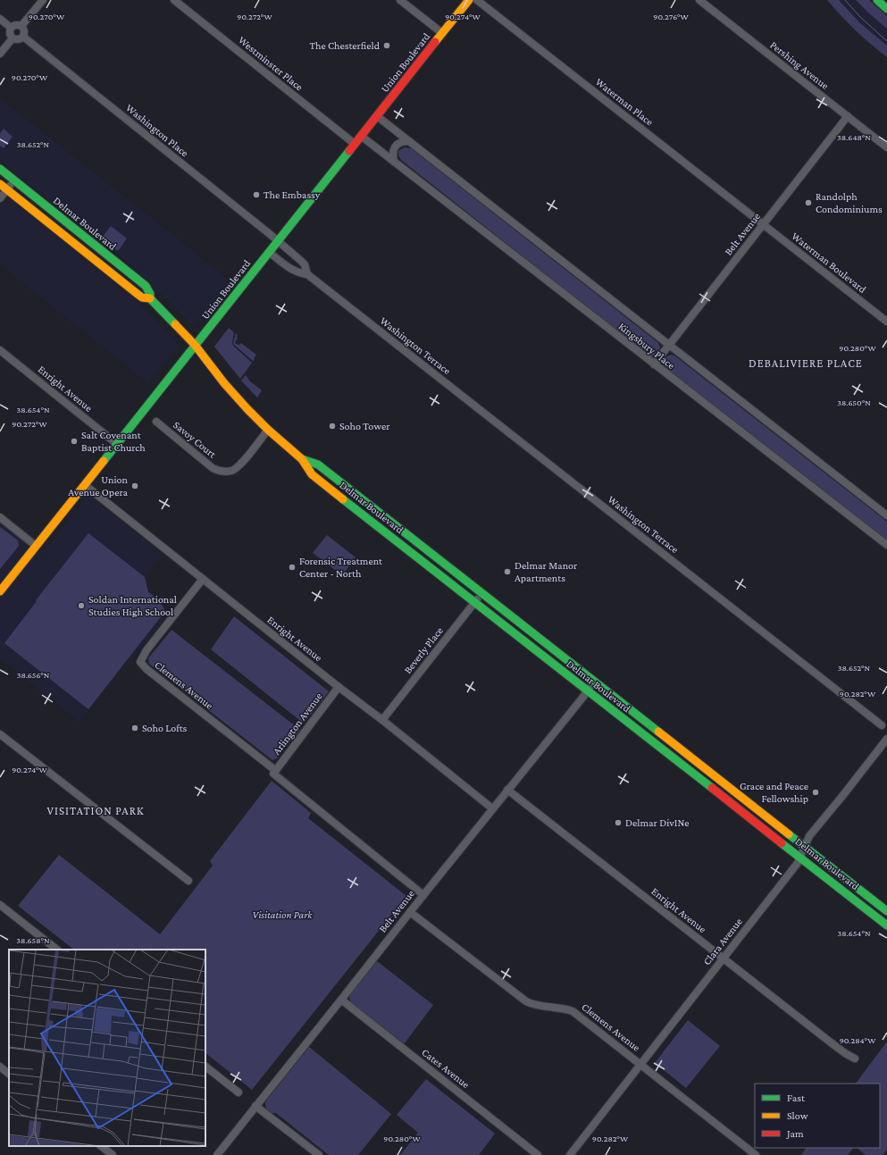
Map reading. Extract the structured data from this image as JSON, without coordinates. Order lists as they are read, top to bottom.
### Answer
{
  "streets": {
    "main road": ["Union Boulevard", "Delmar Boulevard"],
    "street": [
      "Westminster Place",
      "Pershing Avenue",
      "Waterman Place",
      "Washington Place",
      "Belt Avenue",
      "Waterman Boulevard",
      "Washington Terrace",
      "Kingsbury Place",
      "Enright Avenue",
      "Savoy Court",
      "Beverly Place",
      "Clemens Avenue",
      "Arlington Avenue",
      "Clara Avenue",
      "Cates Avenue"
    ]
  },
  "crossings": [
    ["Union Boulevard", "Westminster Place"],
    ["Union Boulevard", "Washington Place"],
    ["Union Boulevard", "Delmar Boulevard"],
    ["Union Boulevard", "Kingsbury Place"],
    ["Union Boulevard", "Enright Avenue"],
    ["Pershing Avenue", "Belt Avenue"],
    ["Waterman Place", "Belt Avenue"],
    ["Waterman Place", "Waterman Boulevard"],
    ["Washington Place", "Washington Terrace"],
    ["Delmar Boulevard", "Belt Avenue"],
    ["Delmar Boulevard", "Savoy Court"],
    ["Delmar Boulevard", "Beverly Place"],
    ["Delmar Boulevard", "Clara Avenue"],
    ["Belt Avenue", "Waterman Boulevard"],
    ["Belt Avenue", "Kingsbury Place"],
    ["Belt Avenue", "Enright Avenue"],
    ["Belt Avenue", "Clemens Avenue"],
    ["Belt Avenue", "Cates Avenue"],
    ["Enright Avenue", "Beverly Place"],
    ["Enright Avenue", "Clemens Avenue"],
    ["Enright Avenue", "Arlington Avenue"],
    ["Enright Avenue", "Clara Avenue"],
    ["Clemens Avenue", "Arlington Avenue"],
    ["Clemens Avenue", "Clara Avenue"]
  ],
  "districts": ["DEBALIVIERE PLACE", "VISITATION PARK"],
  "parks": ["Visitation Park"],
  "places": [
    "The Chesterfield",
    "The Embassy",
    "Randolph Condominiums",
    "Soho Tower",
    "Salt Covenant Baptist Church",
    "Union Avenue Opera",
    "Forensic Treatment Center - North",
    "Delmar Manor Apartments",
    "Soldan International Studies High School",
    "Soho Lofts",
    "Grace and Peace Fellowship",
    "Delmar DivINe"
  ],
  "legend": ["Fast", "Slow", "Jam"],
  "coordinates": [
    "90.270°W",
    "90.276°W",
    "90.272°W",
    "90.274°W",
    "38.648°N",
    "38.652°N",
    "90.280°W",
    "38.650°N",
    "38.654°N",
    "38.656°N",
    "90.282°W",
    "38.658°N",
    "90.284°W"
  ]
}
